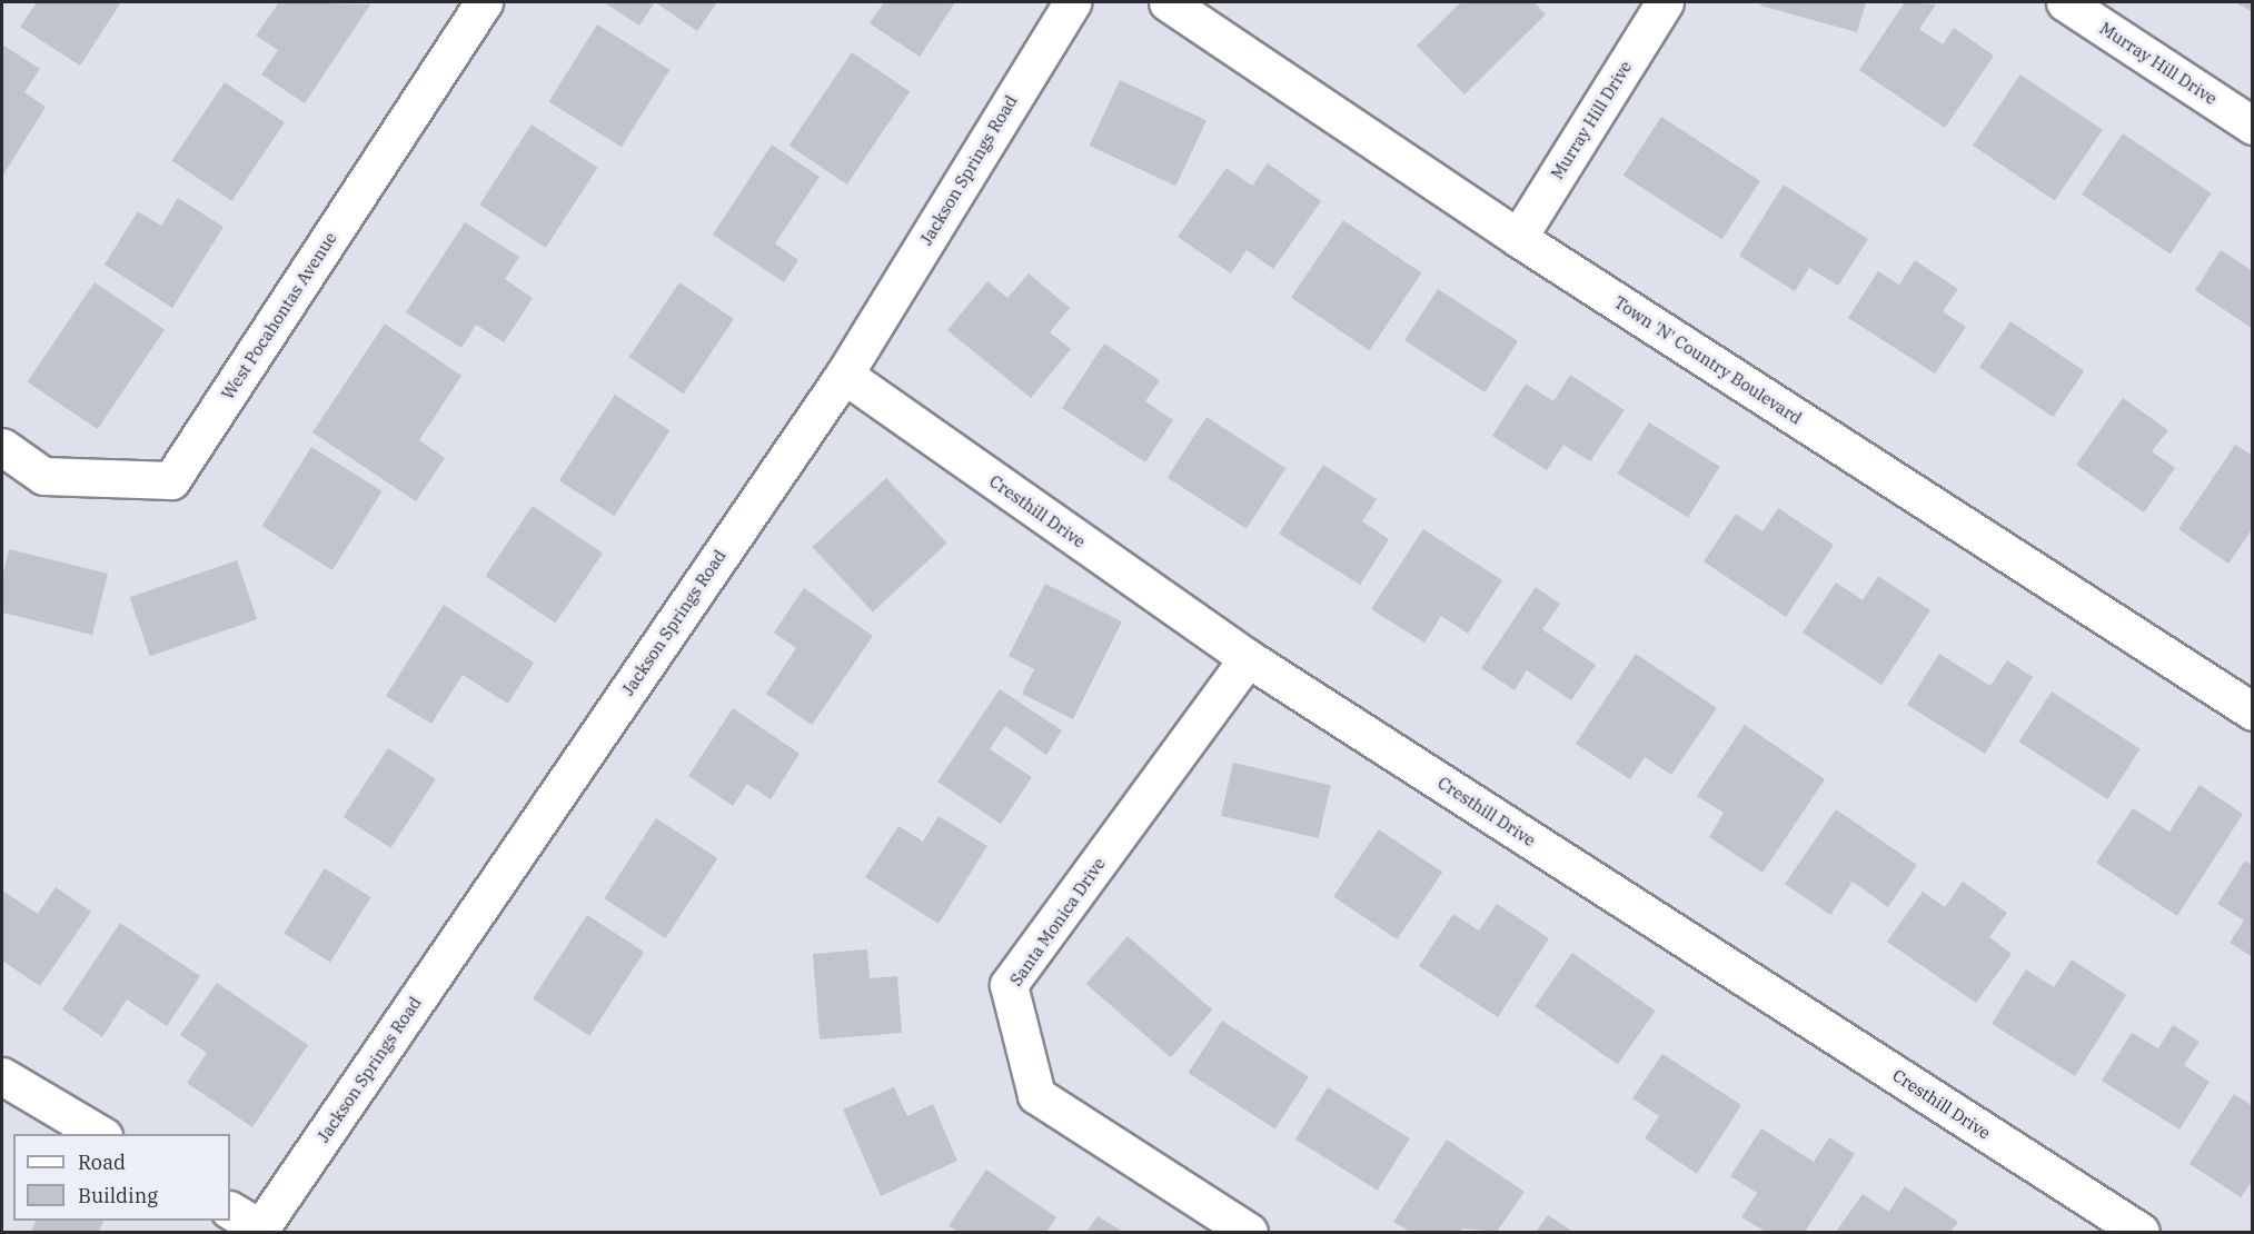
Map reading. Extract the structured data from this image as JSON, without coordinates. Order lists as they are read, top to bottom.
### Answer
{
  "streets": {
    "street": [
      "Murray Hill Drive",
      "Jackson Springs Road",
      "West Pocahontas Avenue",
      "Town 'N' Country Boulevard",
      "Cresthill Drive",
      "Santa Monica Drive"
    ]
  },
  "crossings": [
    ["Murray Hill Drive", "Town 'N' Country Boulevard"],
    ["Jackson Springs Road", "Cresthill Drive"],
    ["Cresthill Drive", "Santa Monica Drive"]
  ],
  "legend": ["Road", "Building"]
}
